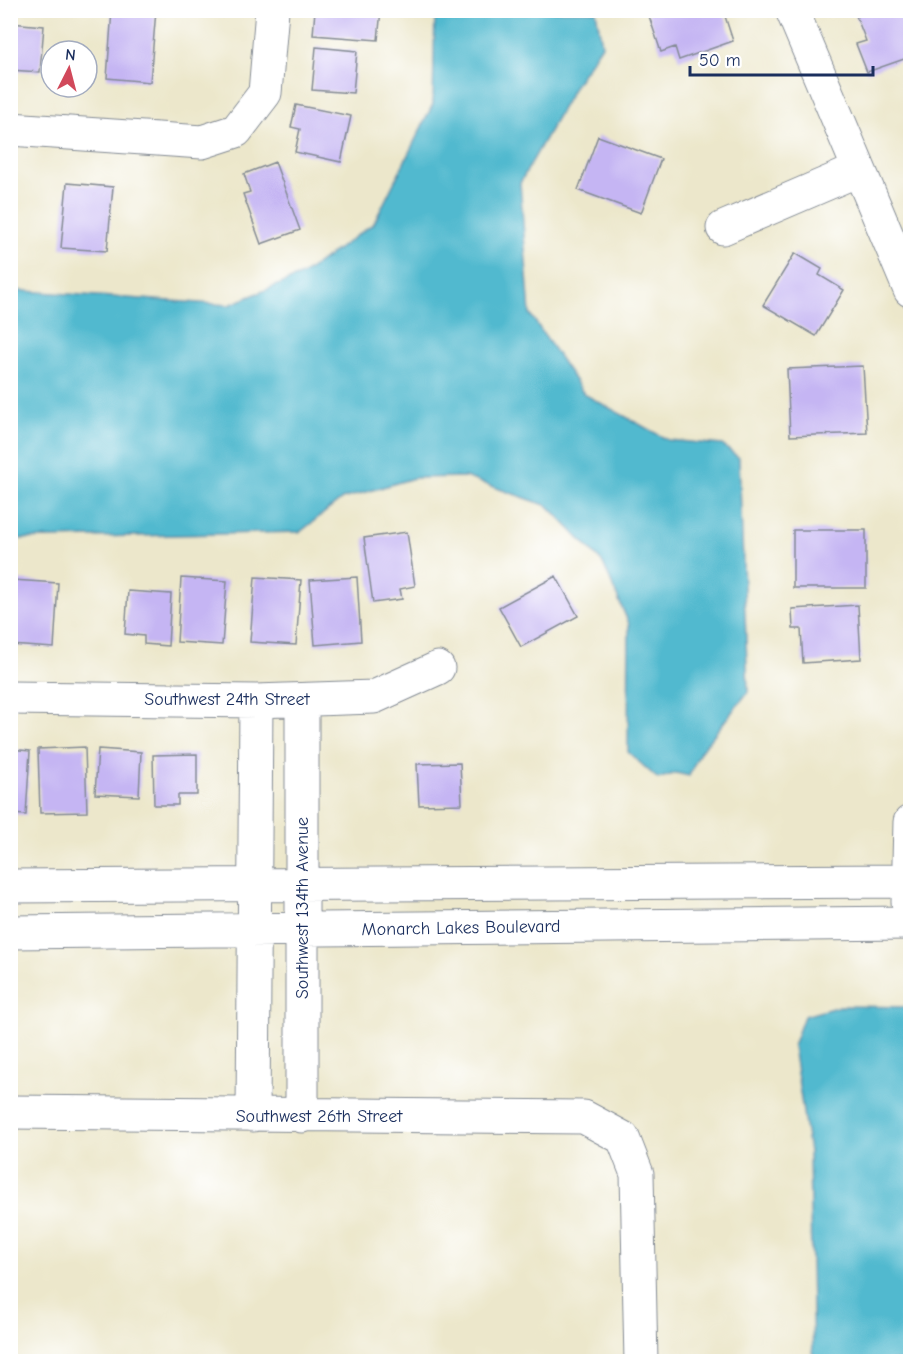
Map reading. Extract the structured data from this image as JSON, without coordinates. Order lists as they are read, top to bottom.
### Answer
{
  "streets": {
    "street": [
      "Southwest 24th Street",
      "Southwest 134th Avenue",
      "Monarch Lakes Boulevard",
      "Southwest 26th Street"
    ]
  },
  "crossings": [
    ["Southwest 24th Street", "Southwest 134th Avenue"],
    ["Southwest 134th Avenue", "Monarch Lakes Boulevard"],
    ["Southwest 134th Avenue", "Southwest 26th Street"]
  ],
  "scale_bar": "50 m",
  "north": "top"
}
